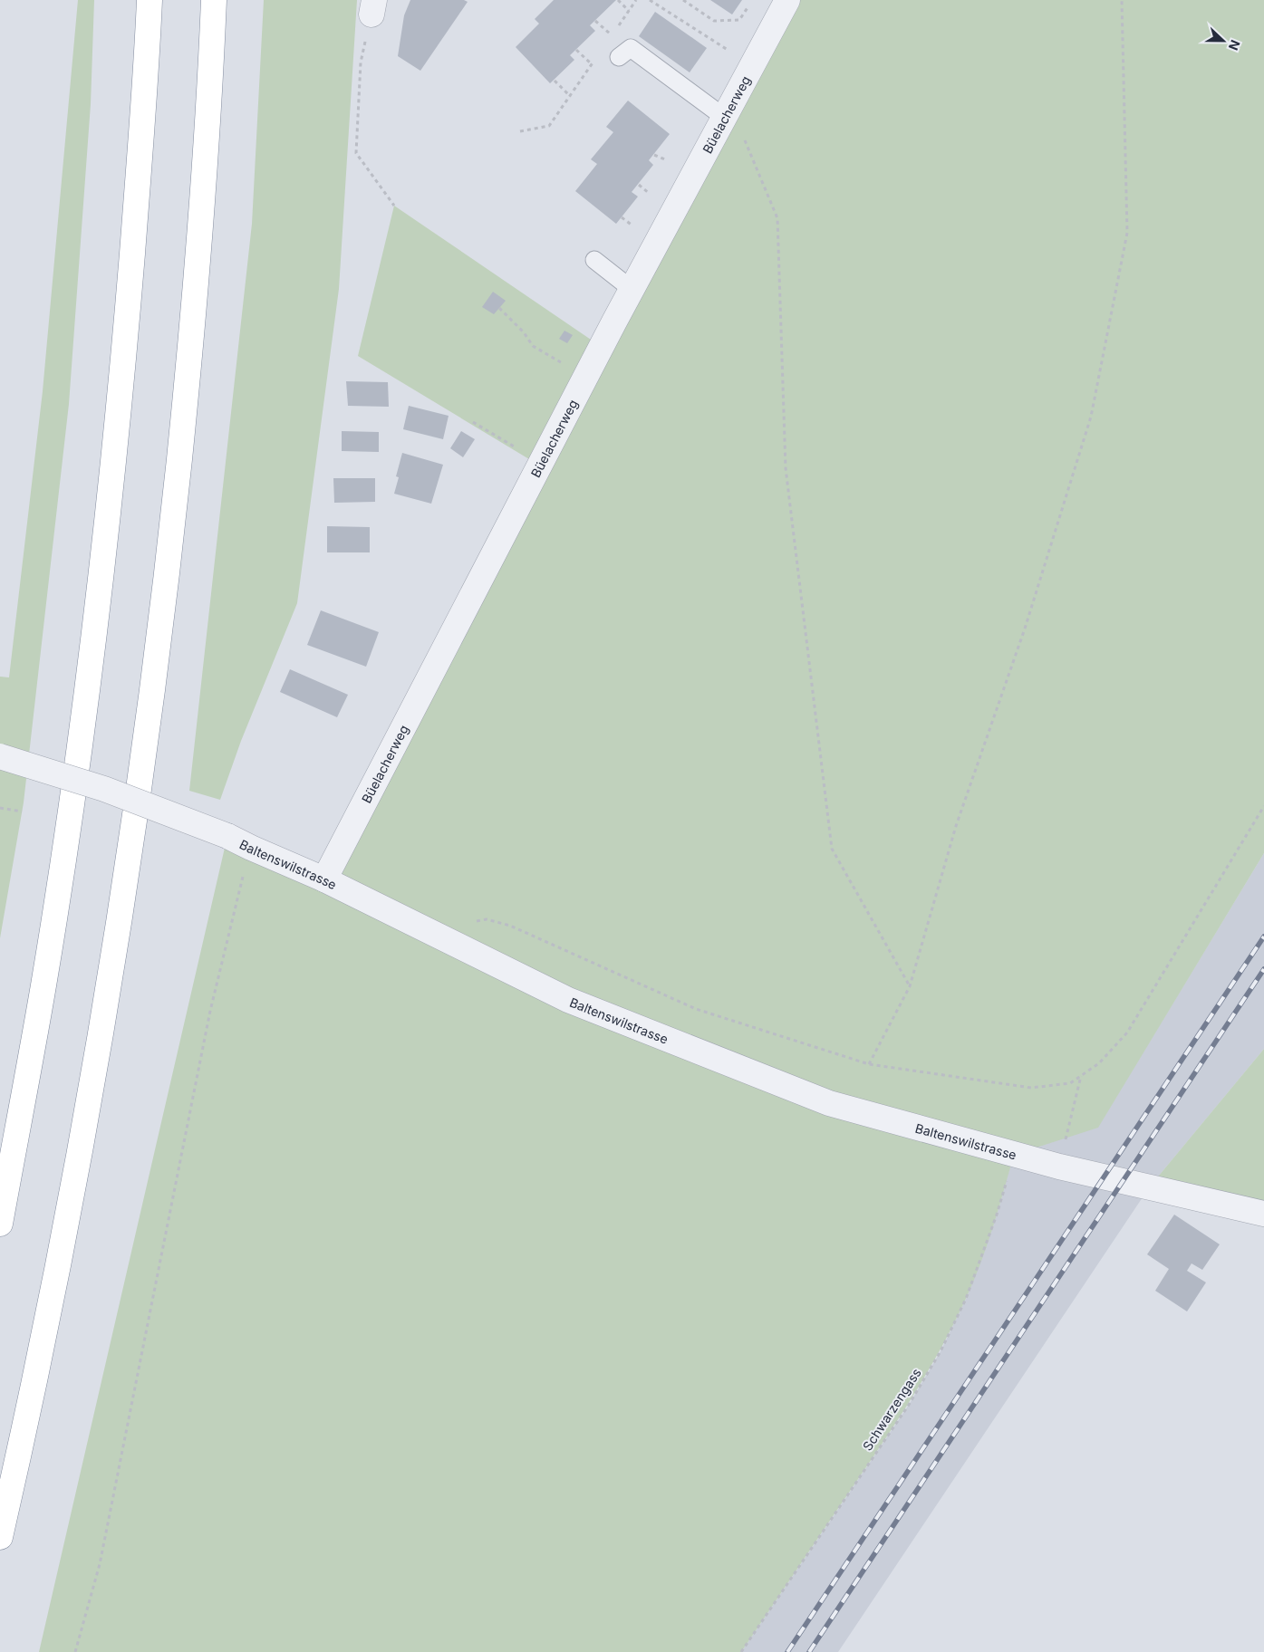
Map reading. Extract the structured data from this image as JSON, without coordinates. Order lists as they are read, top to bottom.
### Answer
{
  "streets": {
    "street": ["Büelacherweg", "Baltenswilstrasse"],
    "path": ["Schwarzengass"]
  },
  "crossings": [
    ["Büelacherweg", "Baltenswilstrasse"],
    ["Baltenswilstrasse", "Schwarzengass"]
  ],
  "north": "right"
}
